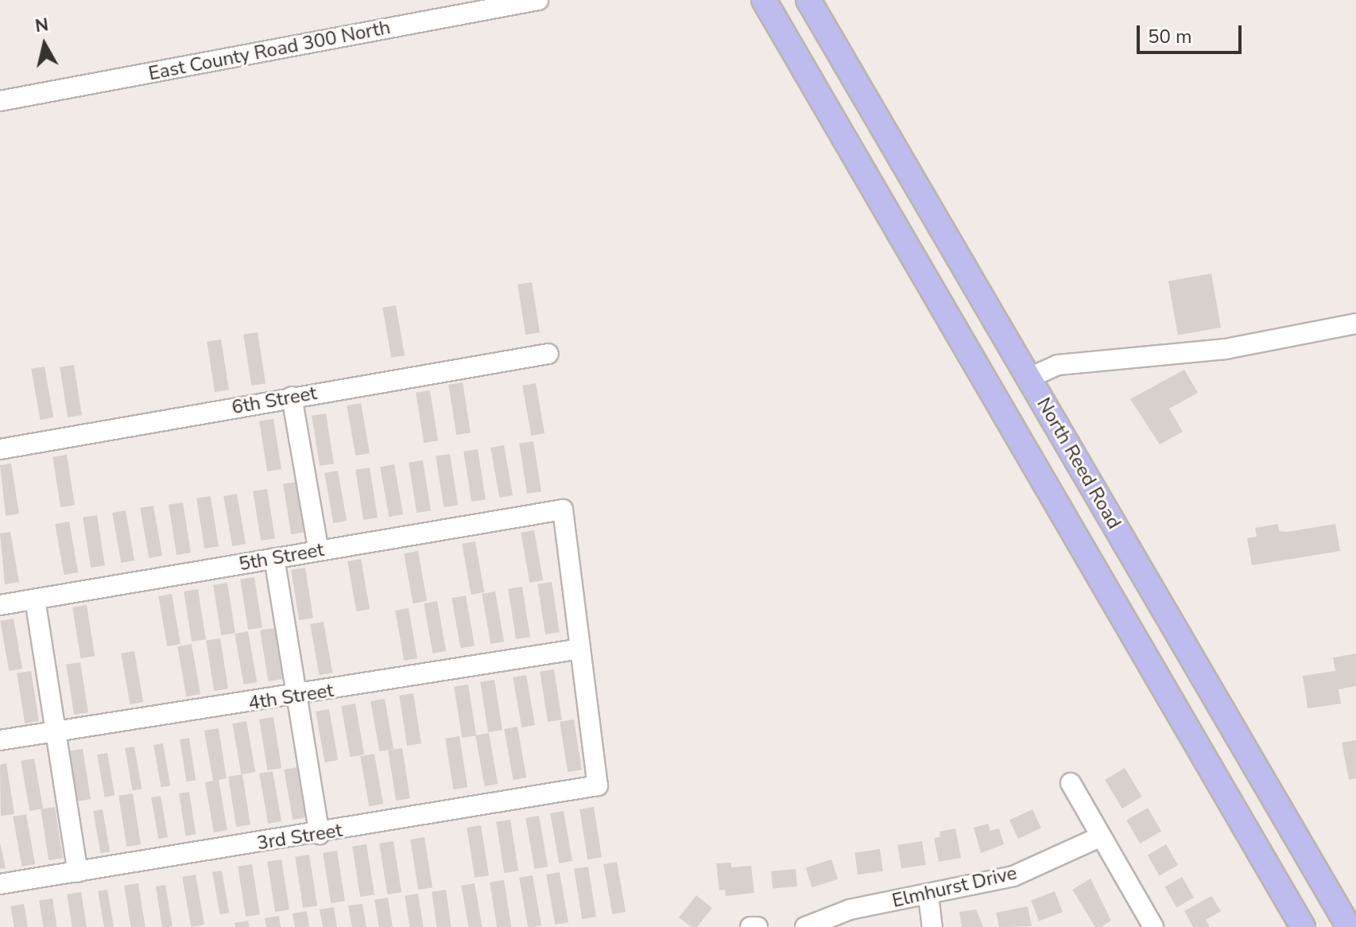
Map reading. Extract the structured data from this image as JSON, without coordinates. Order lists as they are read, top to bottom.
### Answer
{
  "streets": {
    "main road": ["North Reed Road"],
    "street": [
      "East County Road 300 North",
      "6th Street",
      "5th Street",
      "4th Street",
      "3rd Street",
      "Elmhurst Drive"
    ]
  },
  "crossings": [
    ["5th Street", "4th Street"],
    ["5th Street", "3rd Street"],
    ["4th Street", "3rd Street"]
  ],
  "scale_bar": "50 m",
  "north": "top"
}
